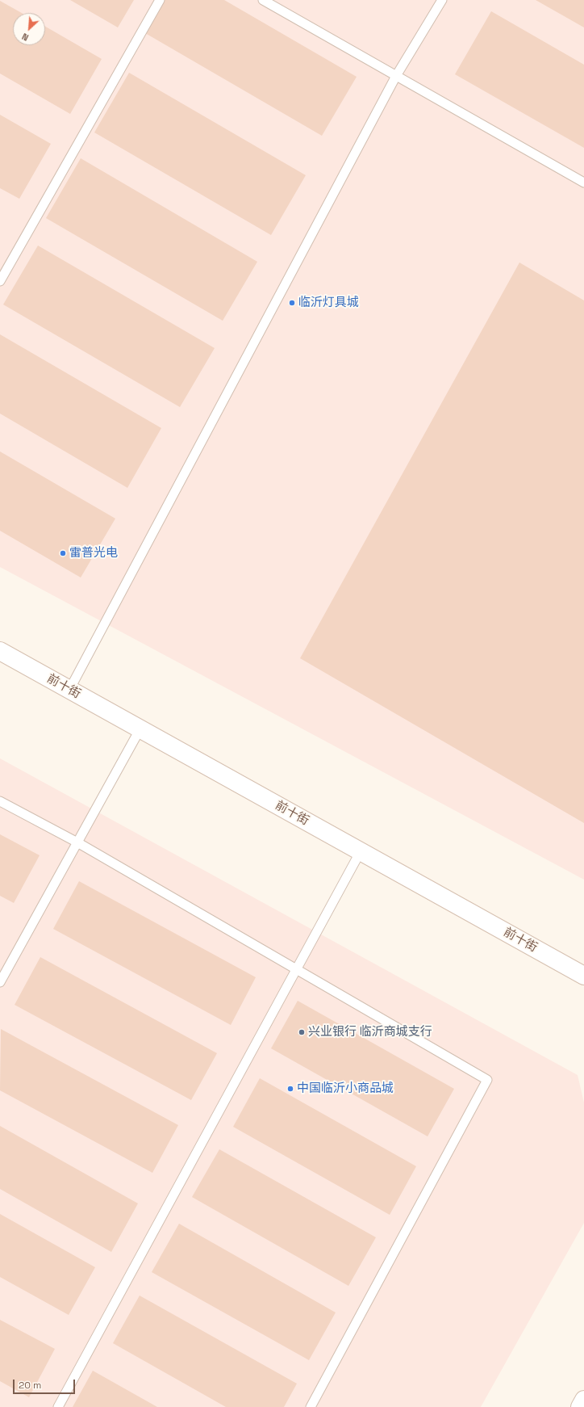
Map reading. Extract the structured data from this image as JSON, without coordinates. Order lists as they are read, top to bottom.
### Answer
{
  "streets": {
    "main road": ["前十街"]
  },
  "places": [
    "临沂灯具城",
    "雷普光电",
    "兴业银行 临沂商城支行",
    "中国临沂小商品城"
  ],
  "scale_bar": "20 m",
  "north": "bottom left"
}
